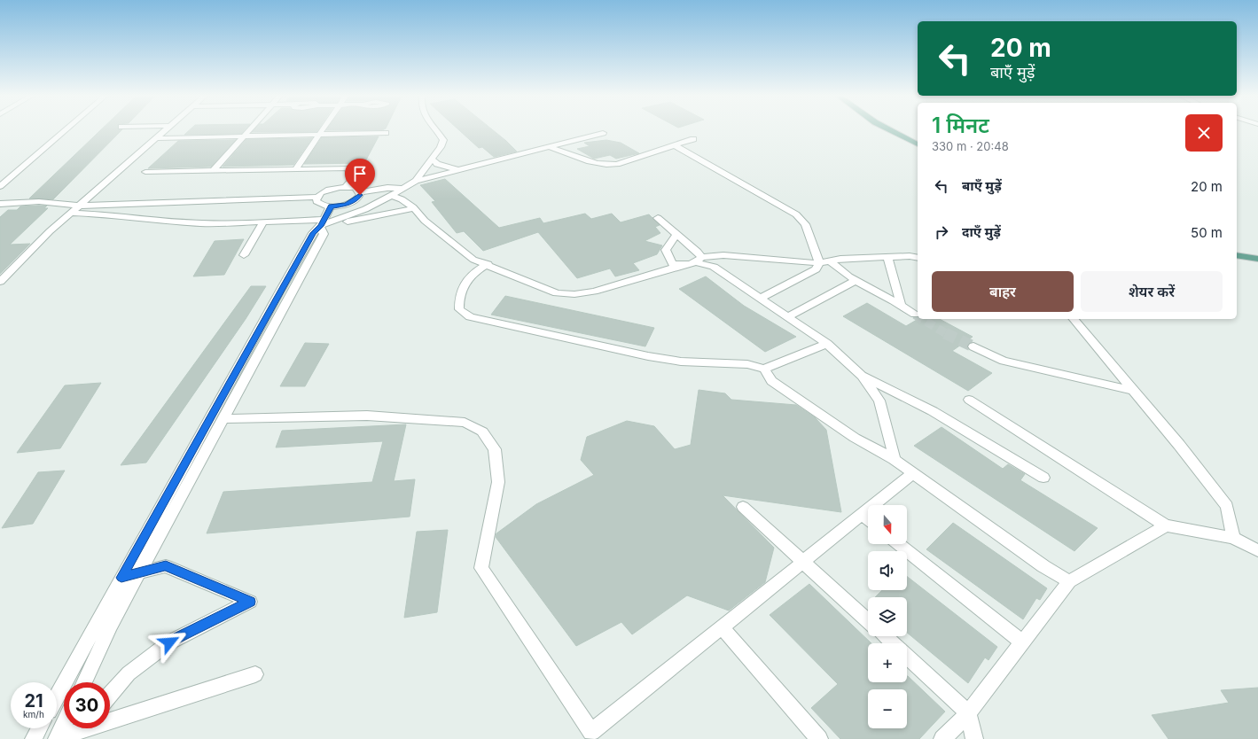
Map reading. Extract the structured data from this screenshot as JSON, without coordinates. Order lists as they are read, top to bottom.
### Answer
{
  "north": "bottom",
  "page": {
    "turn": ["20 m", "बाएँ मुड़ें"],
    "heading": ["1 मिनट", "330 m · 20:48"],
    "list": [
      {
        "name": "बाएँ मुड़ें",
        "value": "20 m"
      },
      {
        "name": "दाएँ मुड़ें",
        "value": "50 m"
      }
    ],
    "buttons": ["बाहर", "शेयर करें"],
    "map_buttons": ["+", "−"],
    "speed": "21 km/h",
    "limit": "30"
  }
}
